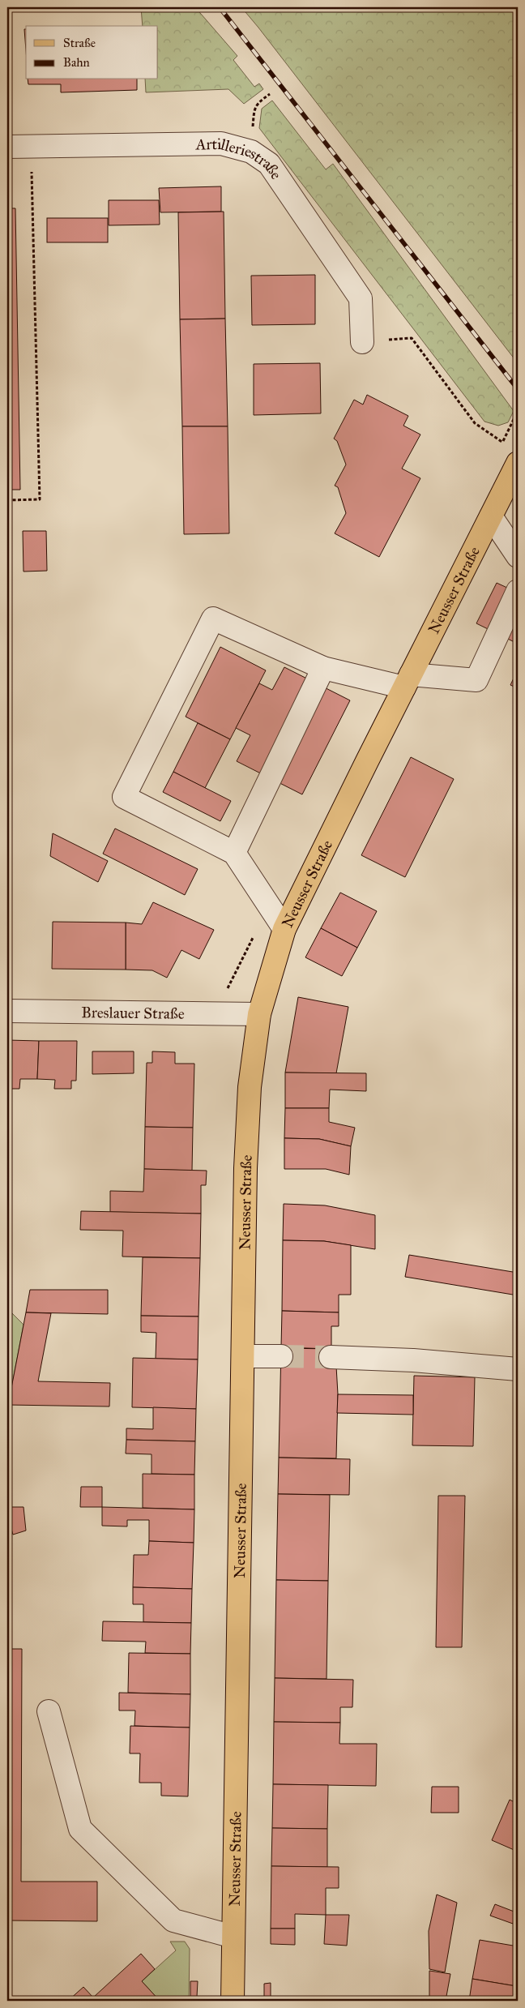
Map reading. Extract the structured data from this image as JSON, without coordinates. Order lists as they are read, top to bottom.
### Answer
{
  "streets": {
    "main road": ["Neusser Straße"],
    "street": ["Artilleriestraße", "Breslauer Straße"]
  },
  "crossings": [
    ["Neusser Straße", "Breslauer Straße"]
  ],
  "legend": ["Straße", "Bahn"]
}
